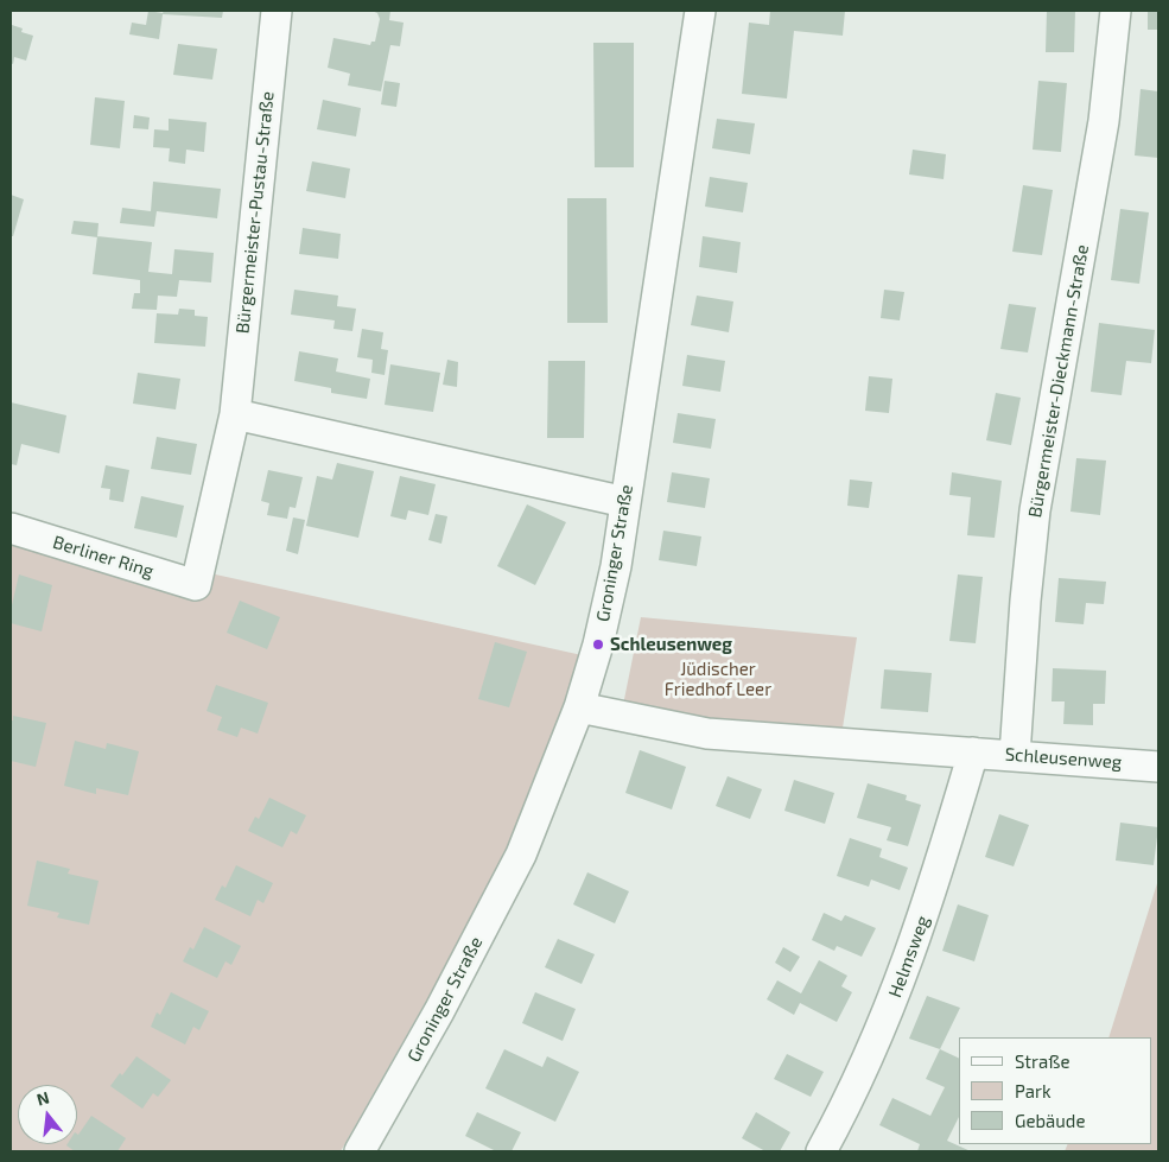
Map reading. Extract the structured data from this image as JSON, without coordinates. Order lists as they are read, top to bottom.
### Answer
{
  "streets": {
    "street": [
      "Bürgermeister-Pustau-Straße",
      "Bürgermeister-Dieckmann-Straße",
      "Groninger Straße",
      "Berliner Ring",
      "Schleusenweg",
      "Helmsweg"
    ]
  },
  "crossings": [
    ["Bürgermeister-Pustau-Straße", "Berliner Ring"],
    ["Bürgermeister-Dieckmann-Straße", "Schleusenweg"],
    ["Groninger Straße", "Schleusenweg"],
    ["Schleusenweg", "Helmsweg"]
  ],
  "parks": ["Jüdischer Friedhof Leer"],
  "places": ["Schleusenweg"],
  "legend": ["Straße", "Park", "Gebäude"],
  "north": "top"
}
